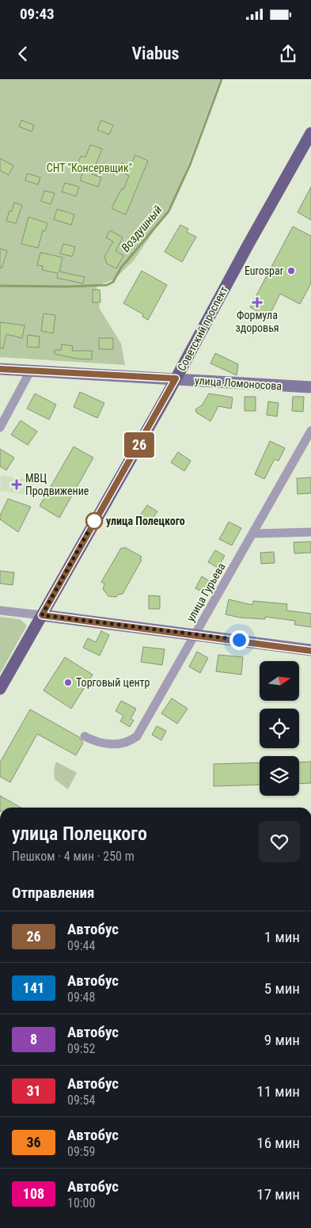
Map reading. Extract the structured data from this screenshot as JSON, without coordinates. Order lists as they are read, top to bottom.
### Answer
{
  "streets": {
    "main road": ["Советский проспект"],
    "street": ["улица Ломоносова", "улица Гурьева"]
  },
  "crossings": [
    ["Советский проспект", "улица Ломоносова"]
  ],
  "water": ["Воздушный"],
  "parks": ["СНТ \"Консервщик\""],
  "places": {
    "other": ["Eurospar", "улица Полецкого", "Торговый центр"],
    "health": ["Формула здоровья", "МВЦ Продвижение"]
  },
  "lines": ["bus line 26"],
  "north": "right",
  "page": {
    "status": "09:43",
    "header": "Viabus",
    "on_map": "26",
    "heading": [
      ["улица Полецкого", "Пешком · 4 мин · 250 m"],
      "Отправления"
    ],
    "list": [
      {
        "mark": "26",
        "name": "Автобус",
        "note": "09:44",
        "value": "1 мин"
      },
      {
        "mark": "141",
        "name": "Автобус",
        "note": "09:48",
        "value": "5 мин"
      },
      {
        "mark": "8",
        "name": "Автобус",
        "note": "09:52",
        "value": "9 мин"
      },
      {
        "mark": "31",
        "name": "Автобус",
        "note": "09:54",
        "value": "11 мин"
      },
      {
        "mark": "36",
        "name": "Автобус",
        "note": "09:59",
        "value": "16 мин"
      },
      {
        "mark": "108",
        "name": "Автобус",
        "note": "10:00",
        "value": "17 мин"
      }
    ]
  }
}
